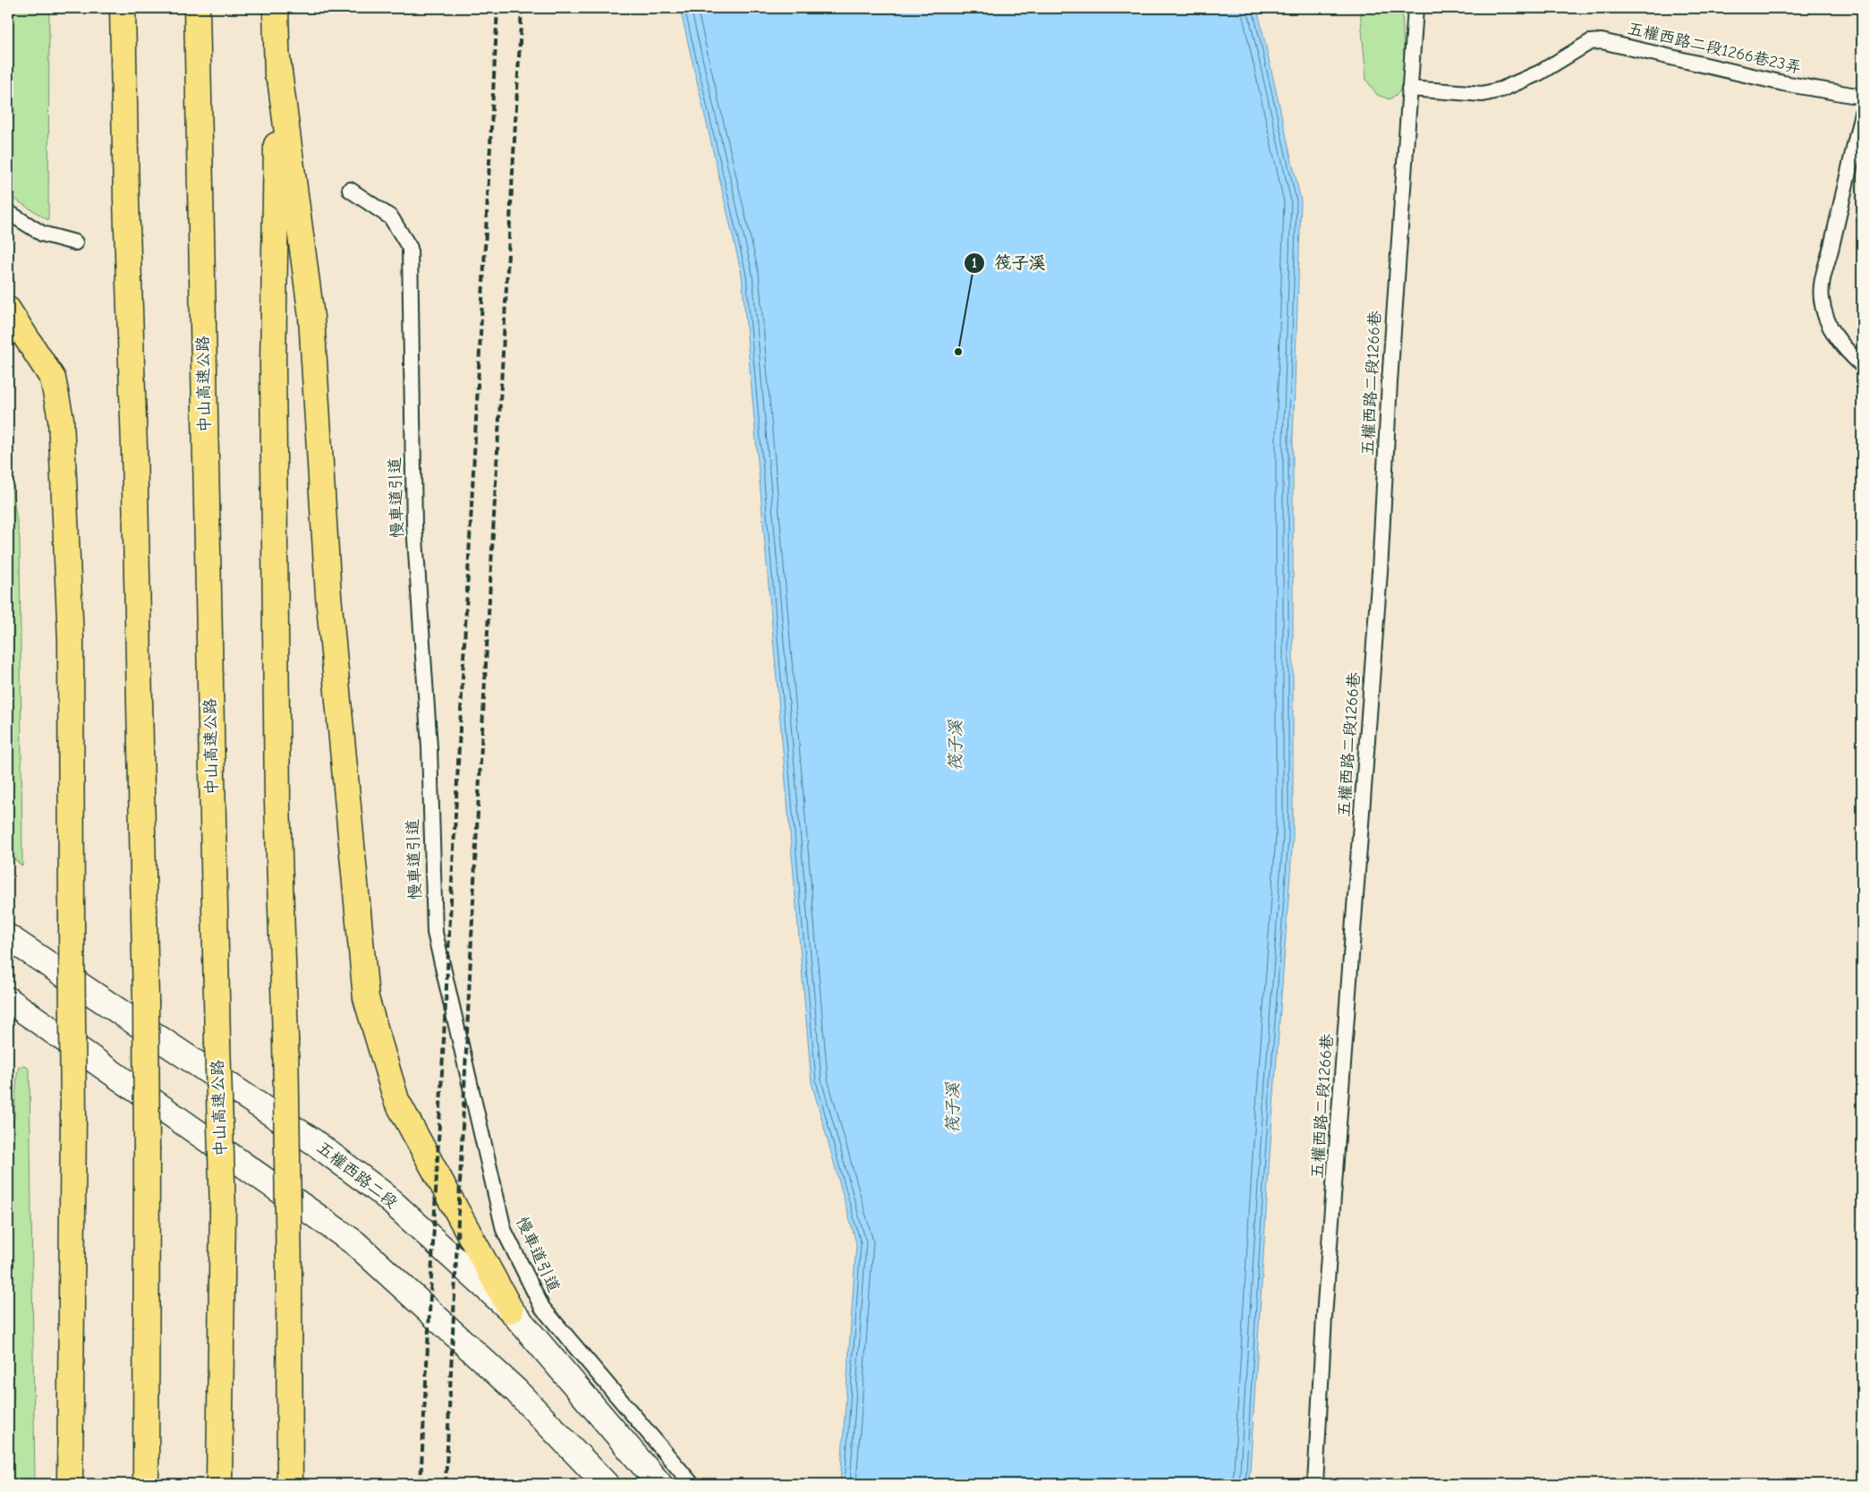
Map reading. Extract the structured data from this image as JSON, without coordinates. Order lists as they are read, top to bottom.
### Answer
{
  "streets": {
    "highway": ["中山高速公路"],
    "main road": ["五權西路二段"],
    "lane": ["五權西路二段1266巷23弄", "五權西路二段1266巷", "慢車道引道"]
  },
  "crossings": [
    ["五權西路二段1266巷23弄", "五權西路二段1266巷"]
  ],
  "water": ["筏子溪"],
  "places": ["筏子溪"]
}
